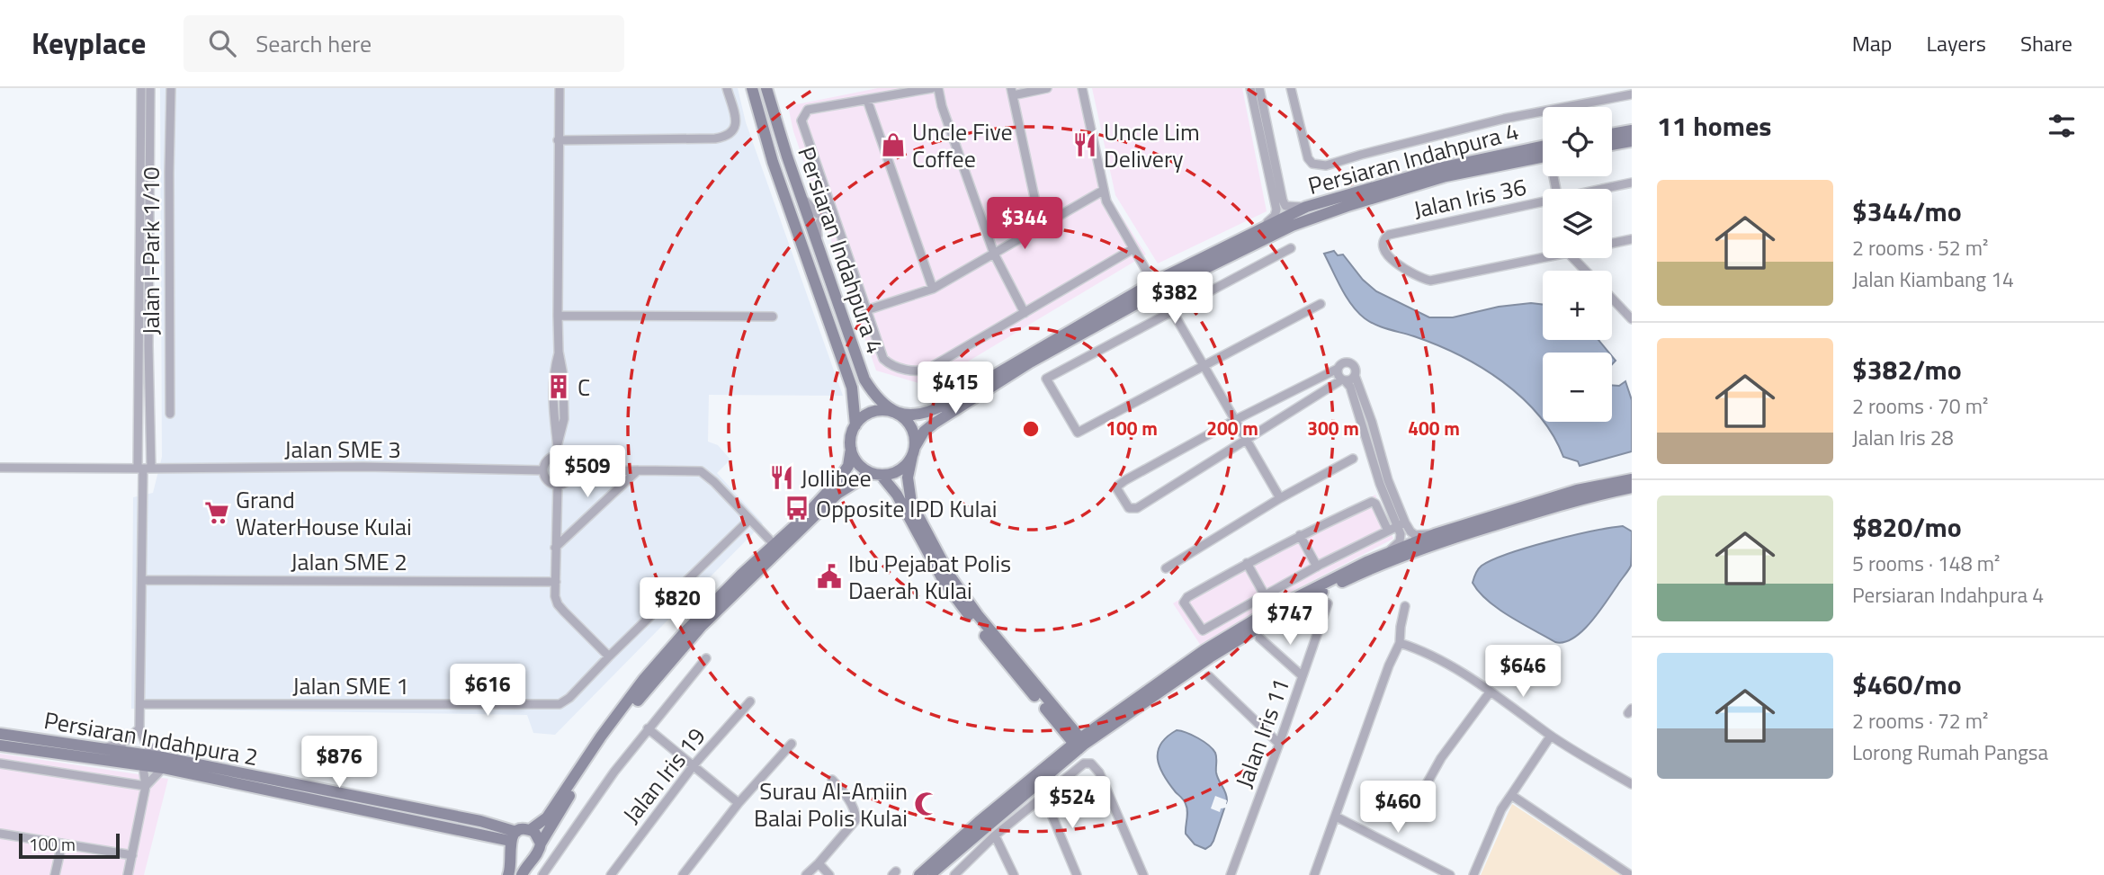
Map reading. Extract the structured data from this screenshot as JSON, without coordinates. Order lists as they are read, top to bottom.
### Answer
{
  "streets": {
    "street": [
      "Persiaran Indahpura 4",
      "Jalan Iris 36",
      "Jalan I-Park 1/10",
      "Jalan SME 3",
      "Jalan SME 2",
      "Jalan SME 1",
      "Jalan Iris 11",
      "Persiaran Indahpura 2",
      "Jalan Iris 19"
    ]
  },
  "places": {
    "shop": ["Uncle Five Coffee"],
    "restaurant": ["Uncle Lim Delivery", "Jollibee"],
    "building": ["C"],
    "bus stop": ["Opposite IPD Kulai"],
    "supermarket": ["Grand WaterHouse Kulai"],
    "public building": ["Ibu Pejabat Polis Daerah Kulai"],
    "mosque": ["Surau Al-Amiin Balai Polis Kulai"]
  },
  "scale_bar": "100 m",
  "page": {
    "header": "Keyplace",
    "search": "Search here",
    "nav": ["Map", "Layers", "Share"],
    "heading": "11 homes",
    "map_buttons": ["+", "−"],
    "list": [
      {
        "name": "$344/mo",
        "note": "2 rooms · 52 m² · Jalan Kiambang 14"
      },
      {
        "name": "$382/mo",
        "note": "2 rooms · 70 m² · Jalan Iris 28"
      },
      {
        "name": "$820/mo",
        "note": "5 rooms · 148 m² · Persiaran Indahpura 4"
      },
      {
        "name": "$460/mo",
        "note": "2 rooms · 72 m² · Lorong Rumah Pangsa"
      }
    ],
    "price": [
      "$344",
      "$382",
      "$415",
      "$509",
      "$820",
      "$747",
      "$646",
      "$616",
      "$876",
      "$524",
      "$460"
    ],
    "scale": "100 m"
  },
  "rings": [
    "100 m",
    "200 m",
    "300 m",
    "400 m"
  ]
}
